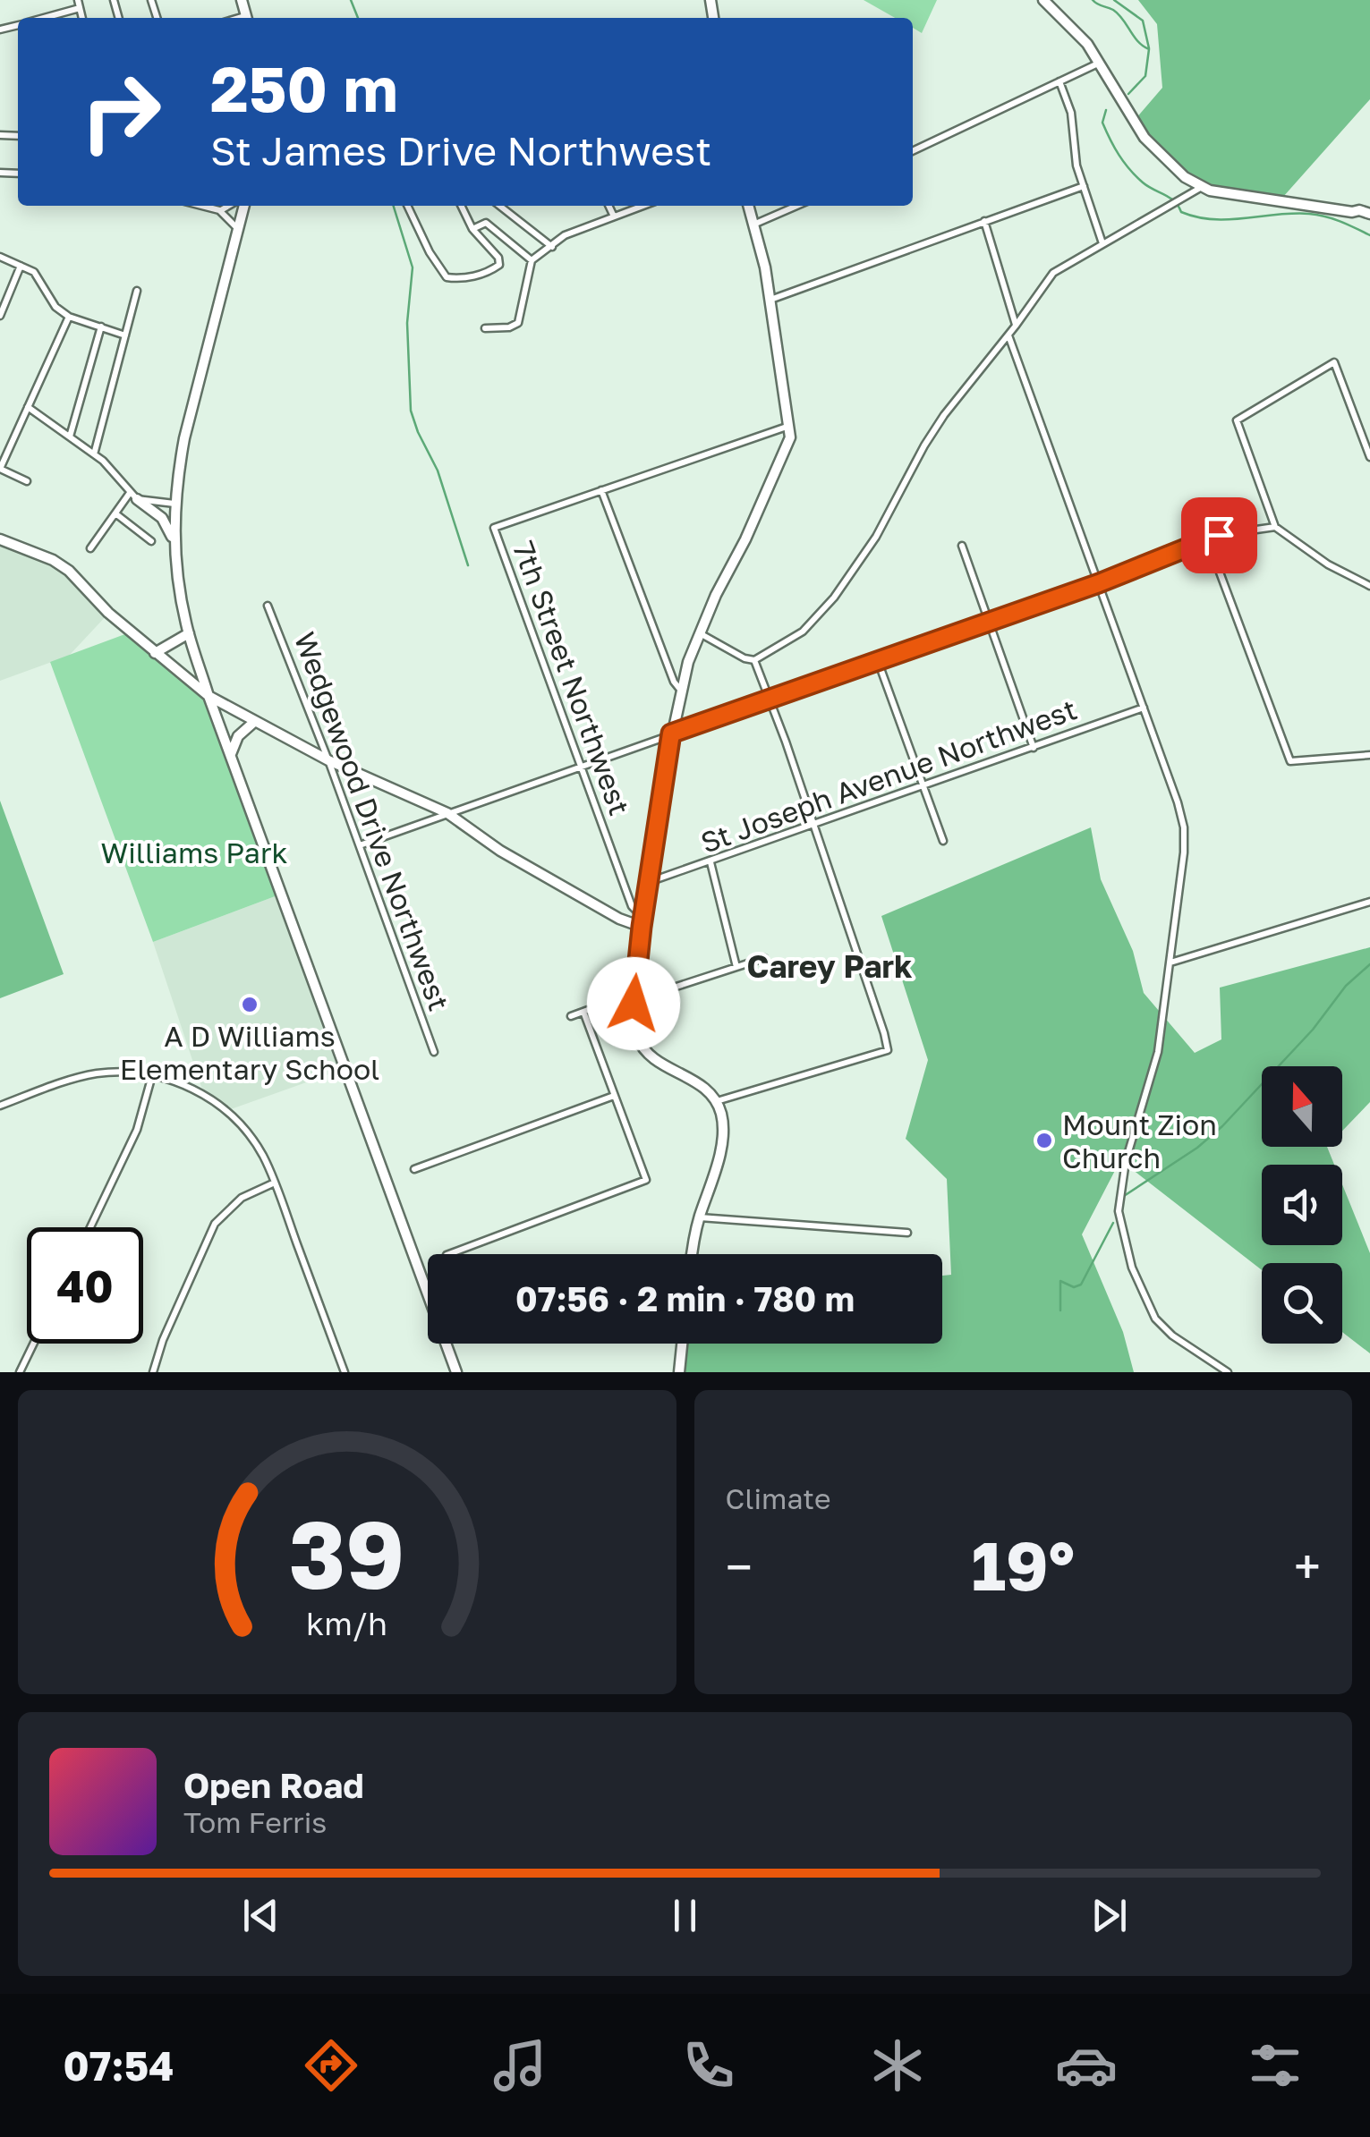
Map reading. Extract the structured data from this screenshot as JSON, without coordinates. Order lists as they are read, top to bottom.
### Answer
{
  "streets": {
    "street": ["7th Street Northwest", "St Joseph Avenue Northwest", "Wedgewood Drive Northwest"]
  },
  "districts": ["Carey Park"],
  "parks": ["Williams Park"],
  "places": ["A D Williams Elementary School", "Mount Zion Church"],
  "north": "top",
  "page": {
    "turn": ["250 m", "St James Drive Northwest"],
    "limit": "40",
    "trip": "07:56 · 2 min · 780 m",
    "tile": "Climate",
    "heat": ["−", "19°", "+"],
    "song": ["Open Road", "Tom Ferris"],
    "tabs": "07:54",
    "gauge": ["39", "km/h"]
  }
}
